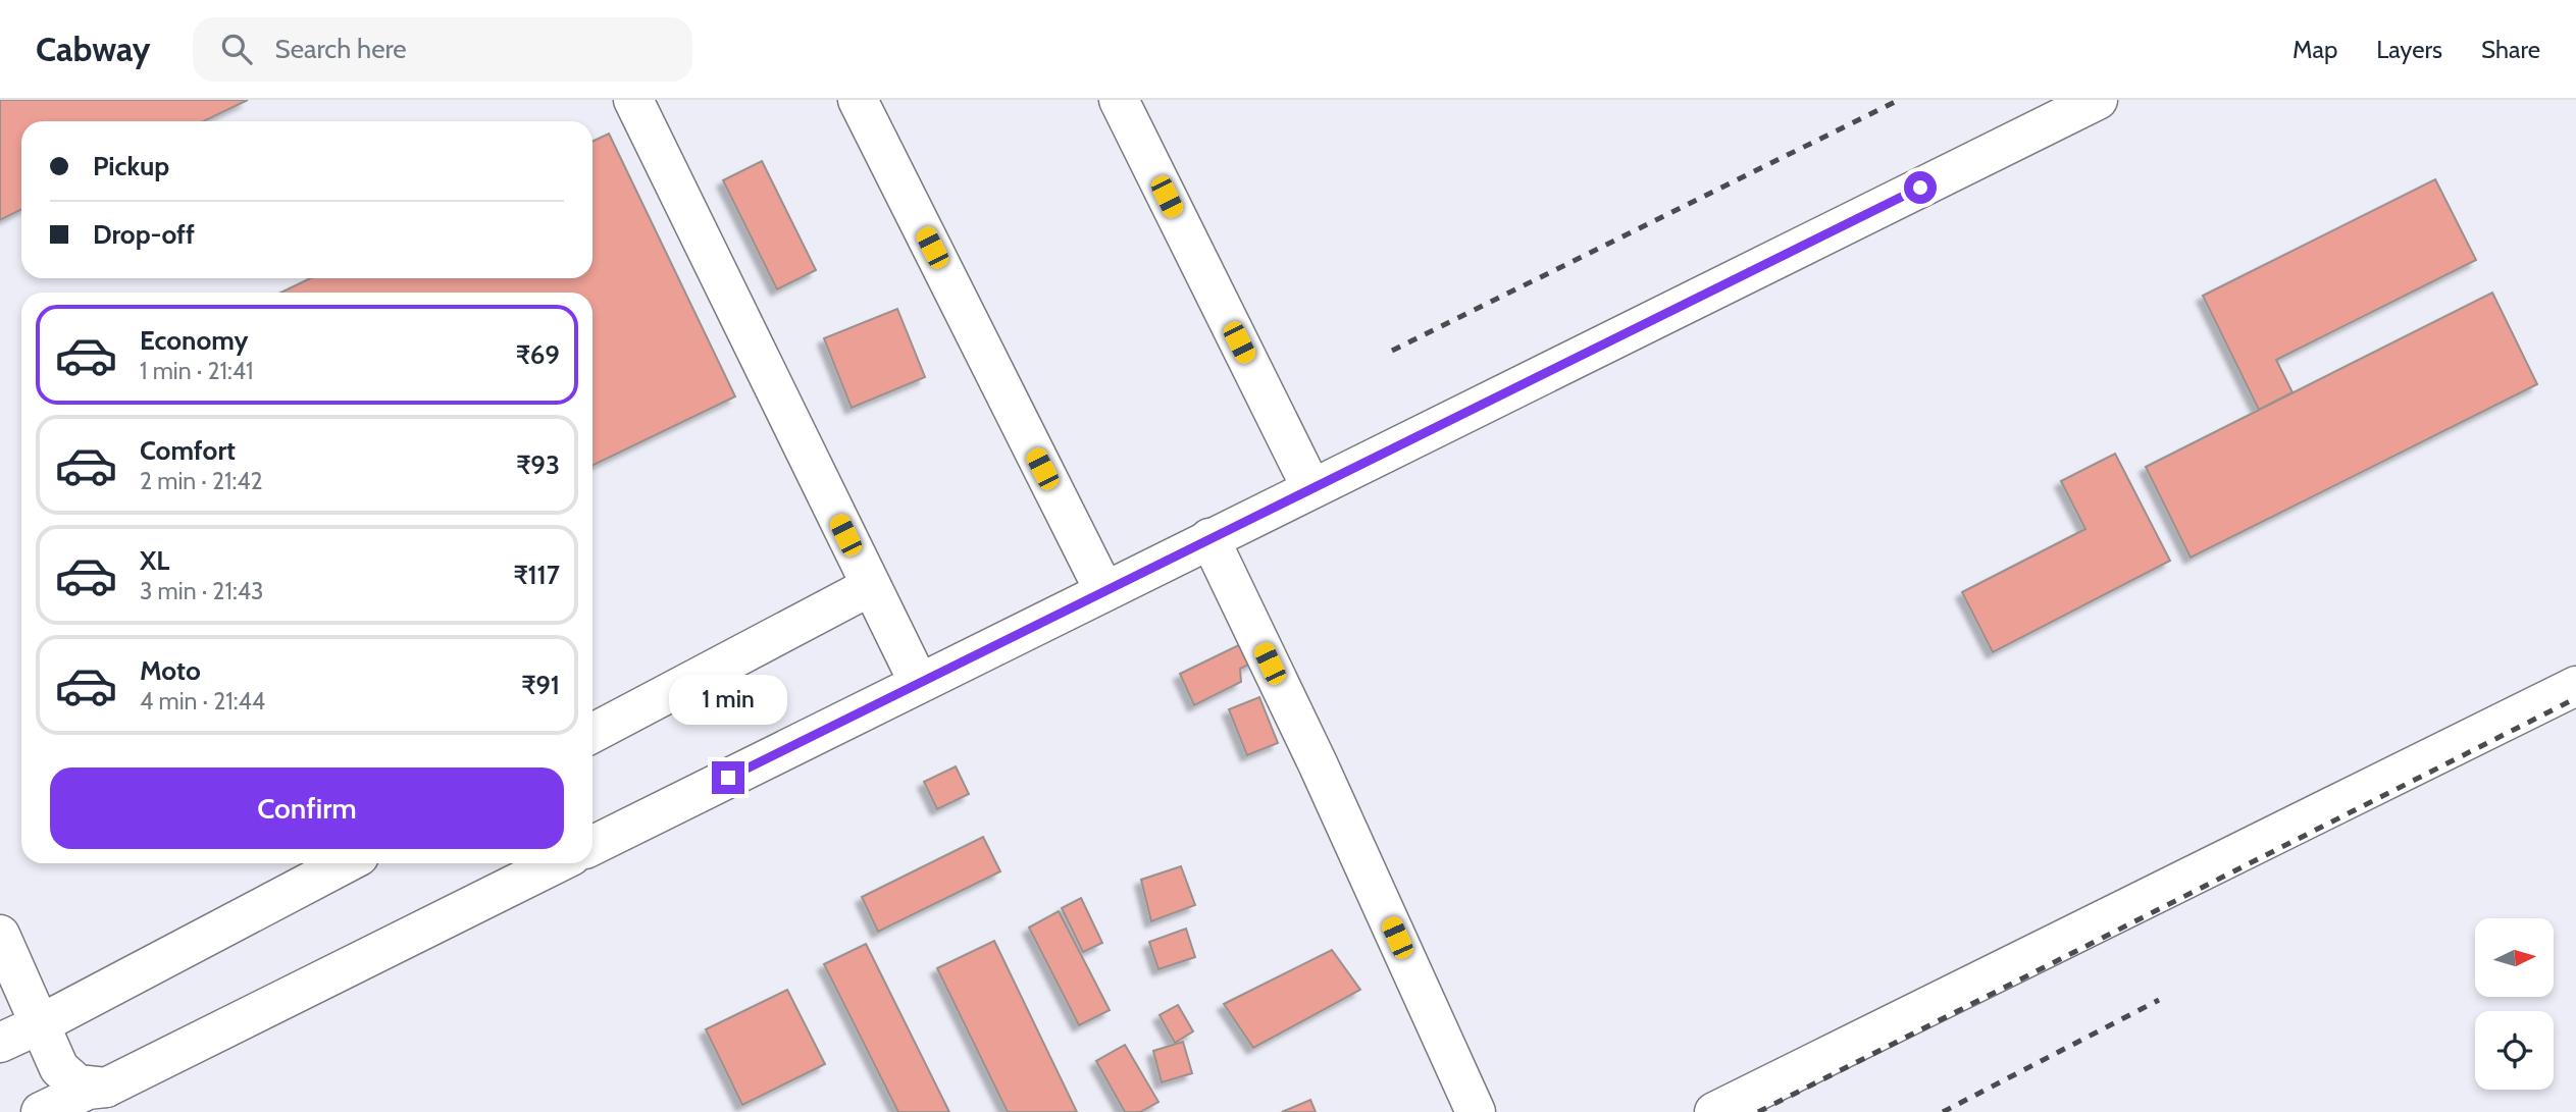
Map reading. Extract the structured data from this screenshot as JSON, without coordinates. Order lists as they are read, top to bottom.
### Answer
{
  "north": "right",
  "page": {
    "header": "Cabway",
    "search": "Search here",
    "nav": ["Map", "Layers", "Share"],
    "banner": ["Pickup", "Drop-off"],
    "list": [
      {
        "name": "Economy",
        "note": "1 min · 21:41",
        "value": "₹69"
      },
      {
        "name": "Comfort",
        "note": "2 min · 21:42",
        "value": "₹93"
      },
      {
        "name": "XL",
        "note": "3 min · 21:43",
        "value": "₹117"
      },
      {
        "name": "Moto",
        "note": "4 min · 21:44",
        "value": "₹91"
      }
    ],
    "bubble": "1 min",
    "buttons": "Confirm"
  }
}
